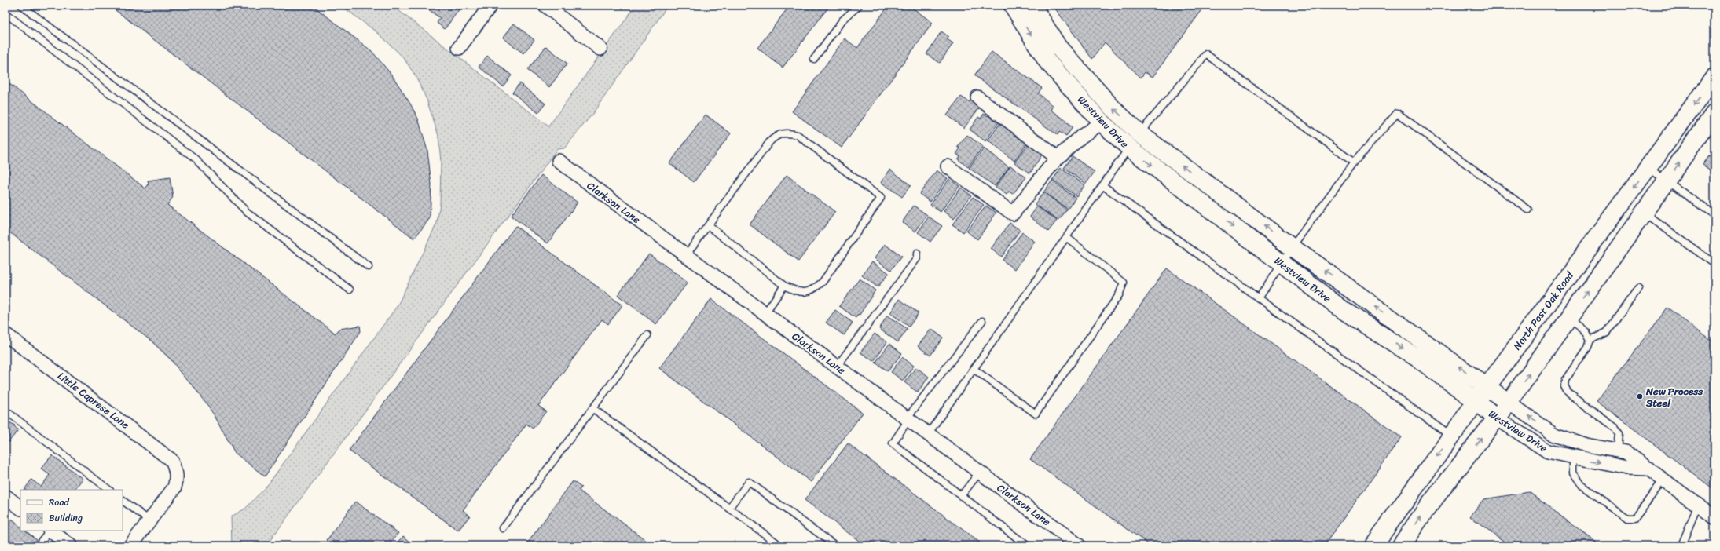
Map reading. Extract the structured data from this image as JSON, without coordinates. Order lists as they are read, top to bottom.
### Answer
{
  "streets": {
    "main road": ["Westview Drive", "North Post Oak Road"],
    "street": ["Clarkson Lane", "Little Caprese Lane"]
  },
  "crossings": [
    ["Westview Drive", "North Post Oak Road"]
  ],
  "places": ["New Process Steel"],
  "legend": ["Road", "Building"]
}
